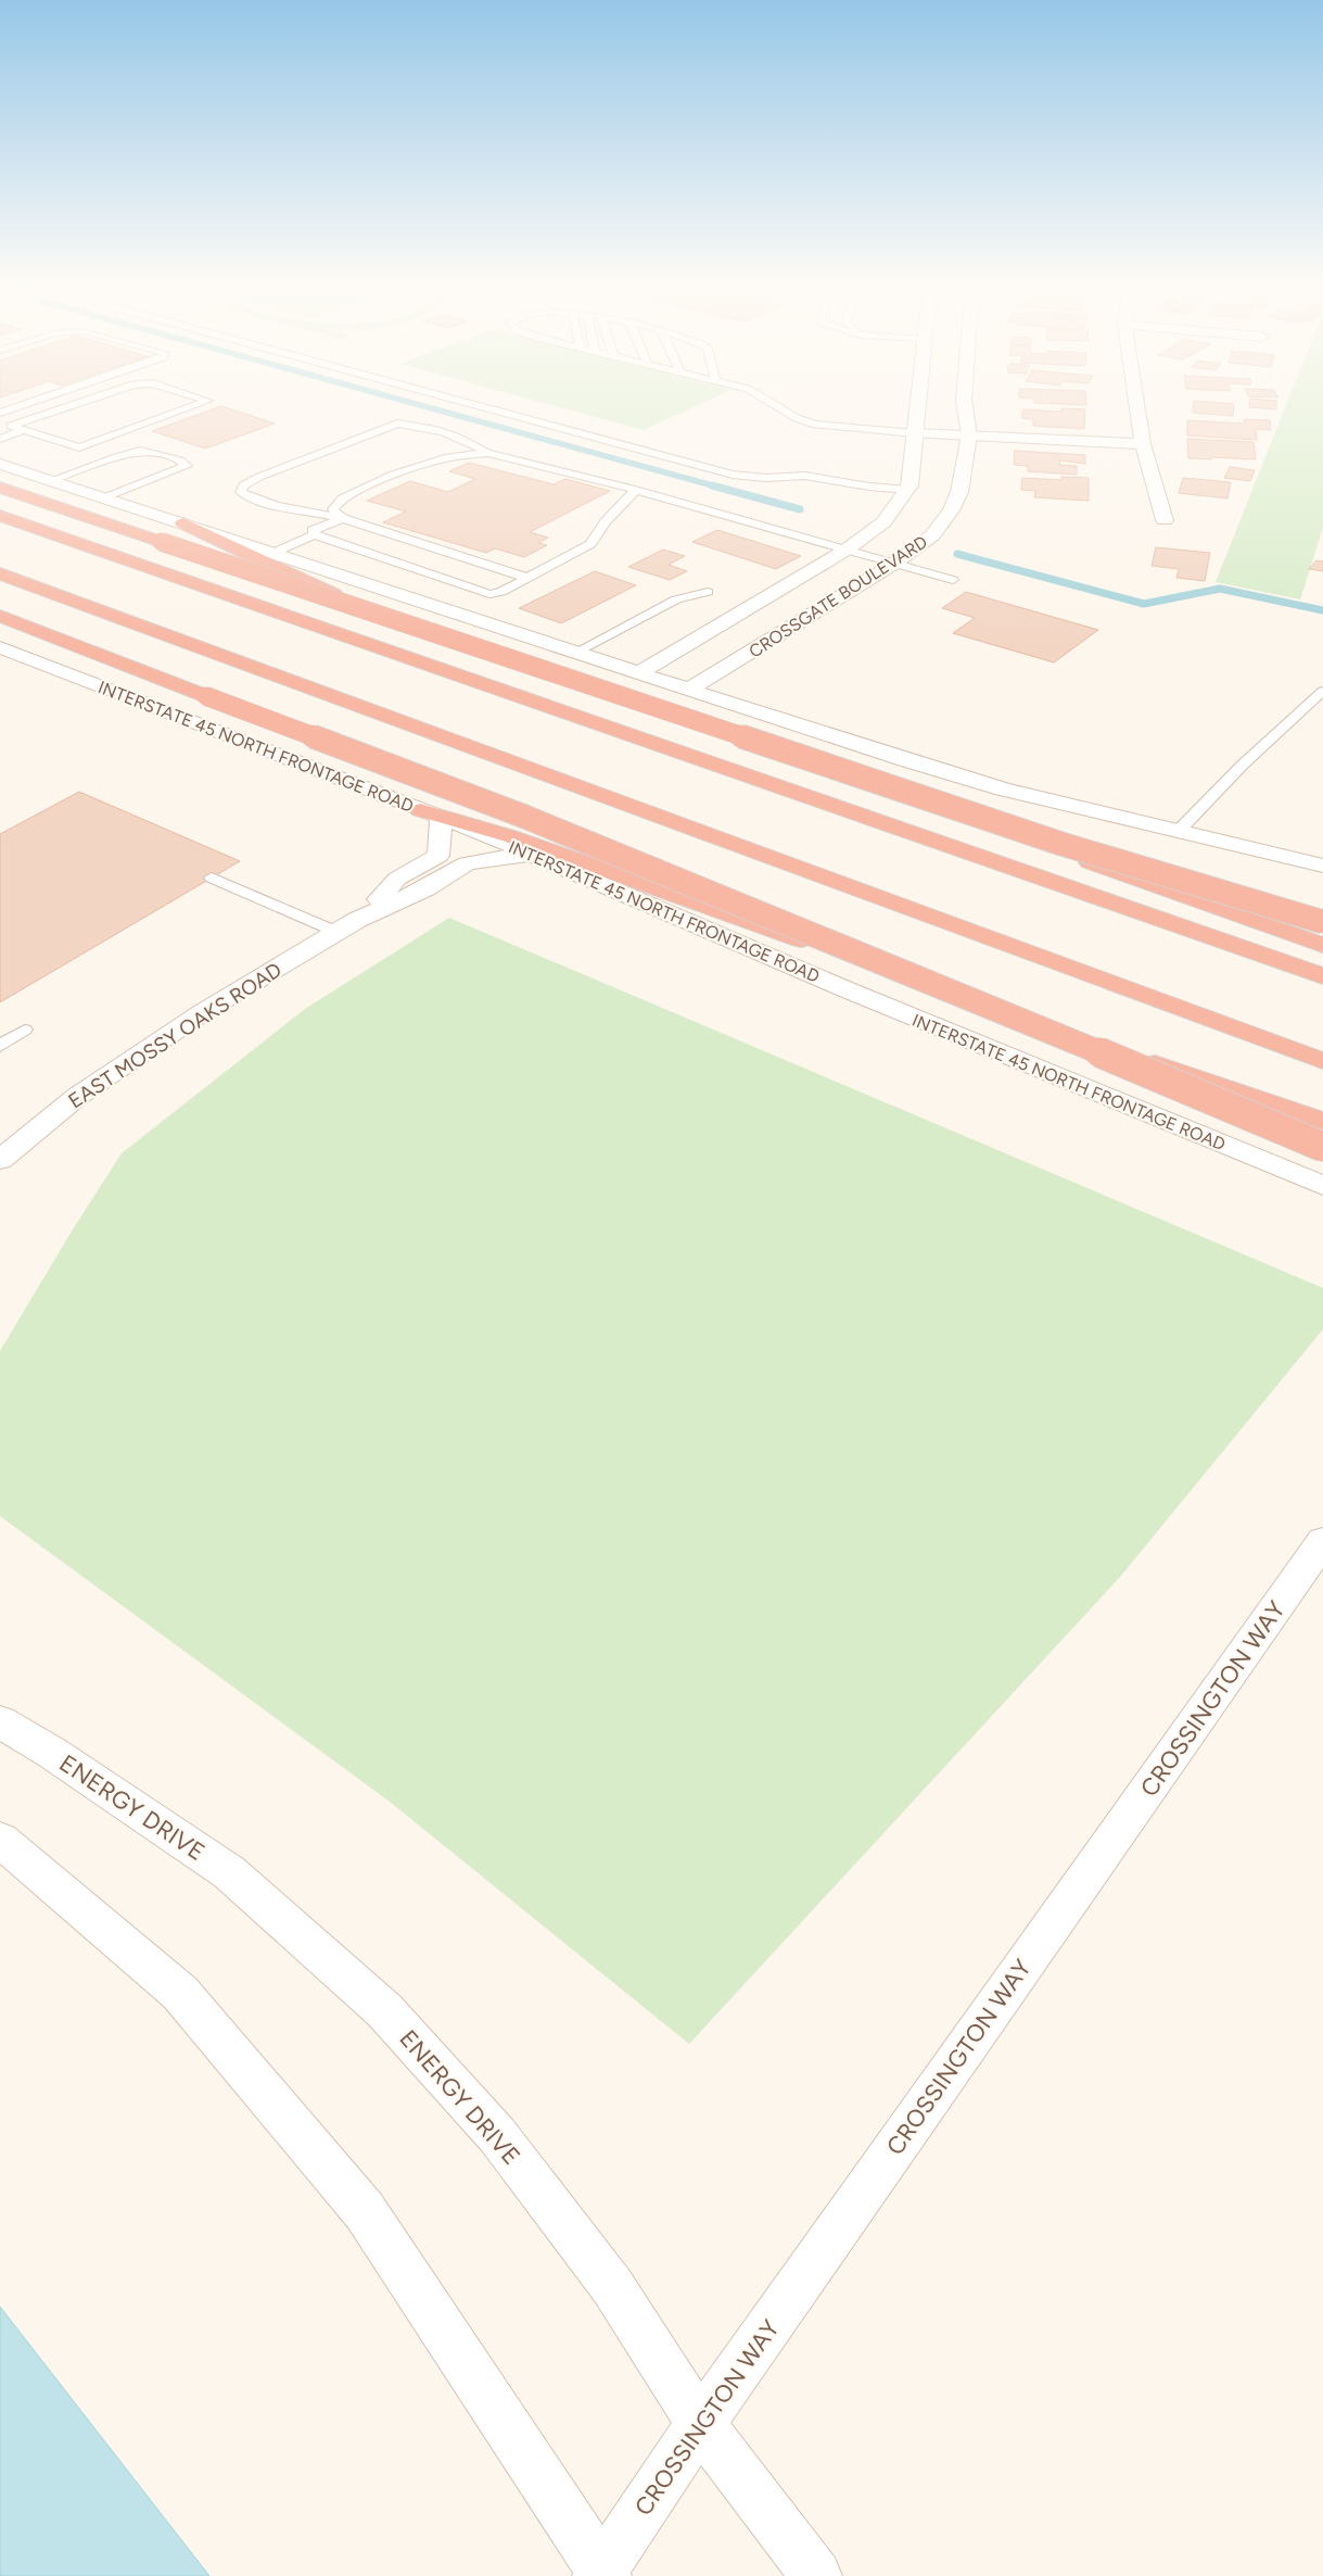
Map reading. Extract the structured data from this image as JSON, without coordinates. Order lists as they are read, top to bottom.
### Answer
{
  "streets": {
    "street": [
      "CROSSGATE BOULEVARD",
      "INTERSTATE 45 NORTH FRONTAGE ROAD",
      "EAST MOSSY OAKS ROAD",
      "CROSSINGTON WAY",
      "ENERGY DRIVE"
    ]
  },
  "crossings": [
    ["INTERSTATE 45 NORTH FRONTAGE ROAD", "EAST MOSSY OAKS ROAD"],
    ["CROSSINGTON WAY", "ENERGY DRIVE"]
  ]
}
